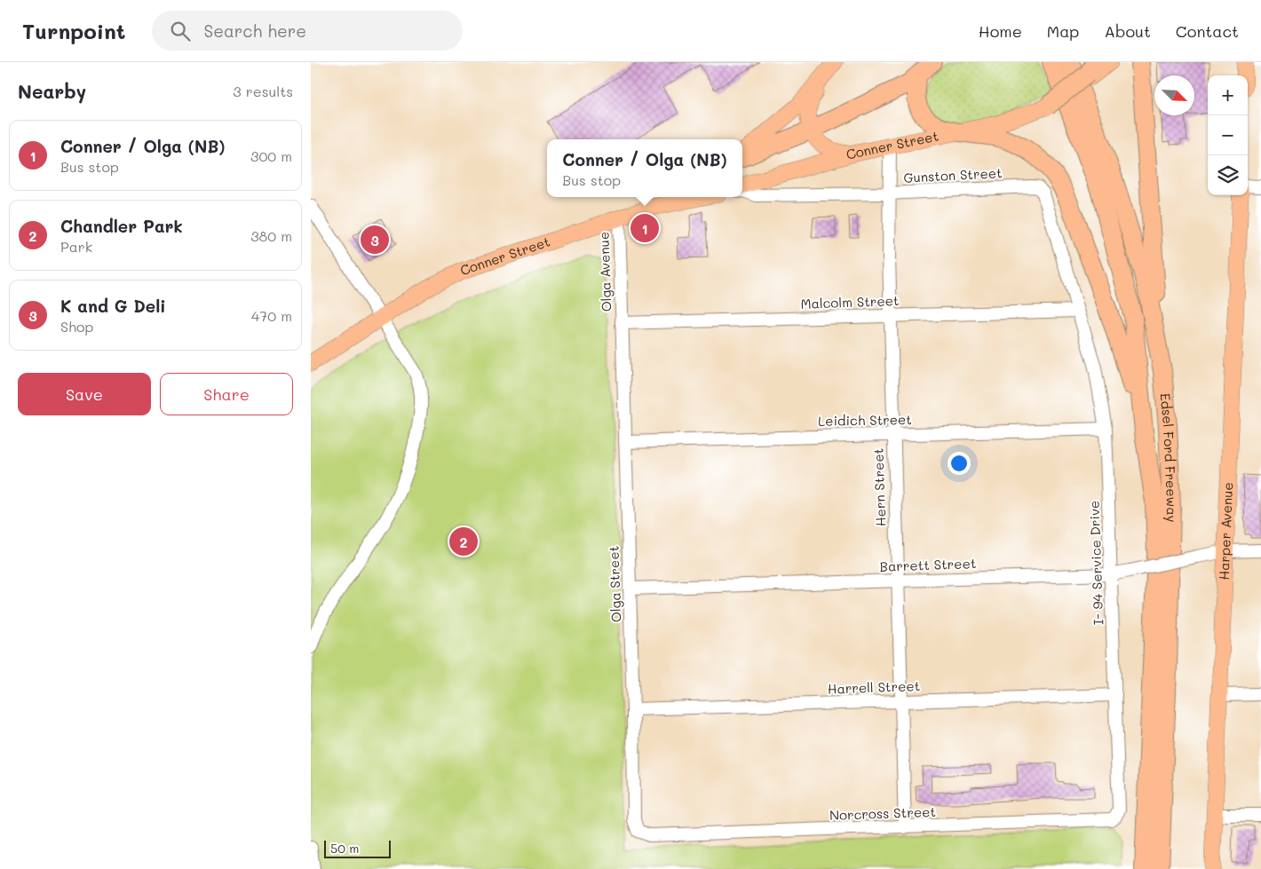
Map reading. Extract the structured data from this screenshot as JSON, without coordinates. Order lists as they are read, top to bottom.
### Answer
{
  "streets": {
    "highway": ["Edsel Ford Freeway"],
    "main road": ["Conner Street", "Harper Avenue"],
    "street": [
      "Gunston Street",
      "Olga Avenue",
      "Malcolm Street",
      "Leidich Street",
      "Hern Street",
      "I- 94 Service Drive",
      "Barrett Street",
      "Olga Street",
      "Harrell Street",
      "Norcross Street"
    ]
  },
  "crossings": [
    ["Conner Street", "Olga Avenue"],
    ["Conner Street", "Hern Street"],
    ["Gunston Street", "Malcolm Street"],
    ["Gunston Street", "Hern Street"],
    ["Gunston Street", "I- 94 Service Drive"],
    ["Olga Avenue", "Malcolm Street"],
    ["Olga Avenue", "Olga Street"],
    ["Malcolm Street", "Hern Street"],
    ["Malcolm Street", "I- 94 Service Drive"],
    ["Malcolm Street", "Olga Street"],
    ["Leidich Street", "Hern Street"],
    ["Leidich Street", "I- 94 Service Drive"],
    ["Leidich Street", "Olga Street"],
    ["Hern Street", "Barrett Street"],
    ["Hern Street", "Harrell Street"],
    ["Hern Street", "Norcross Street"],
    ["Harper Avenue", "Barrett Street"],
    ["I- 94 Service Drive", "Barrett Street"],
    ["I- 94 Service Drive", "Harrell Street"],
    ["I- 94 Service Drive", "Norcross Street"],
    ["Barrett Street", "Olga Street"],
    ["Olga Street", "Harrell Street"],
    ["Olga Street", "Norcross Street"]
  ],
  "scale_bar": "50 m",
  "north": "bottom right",
  "page": {
    "header": "Turnpoint",
    "search": "Search here",
    "nav": [
      "Home",
      "Map",
      "About",
      "Contact"
    ],
    "heading": ["Nearby", "3 results"],
    "map_buttons": ["+", "−"],
    "list": [
      {
        "mark": "1",
        "name": "Conner / Olga (NB)",
        "note": "Bus stop",
        "value": "300 m"
      },
      {
        "mark": "2",
        "name": "Chandler Park",
        "note": "Park",
        "value": "380 m"
      },
      {
        "mark": "3",
        "name": "K and G Deli",
        "note": "Shop",
        "value": "470 m"
      }
    ],
    "popup": ["Conner / Olga (NB)", "Bus stop"],
    "pins": ["1", "3", "2"],
    "buttons": ["Save", "Share"],
    "scale": "50 m"
  }
}
